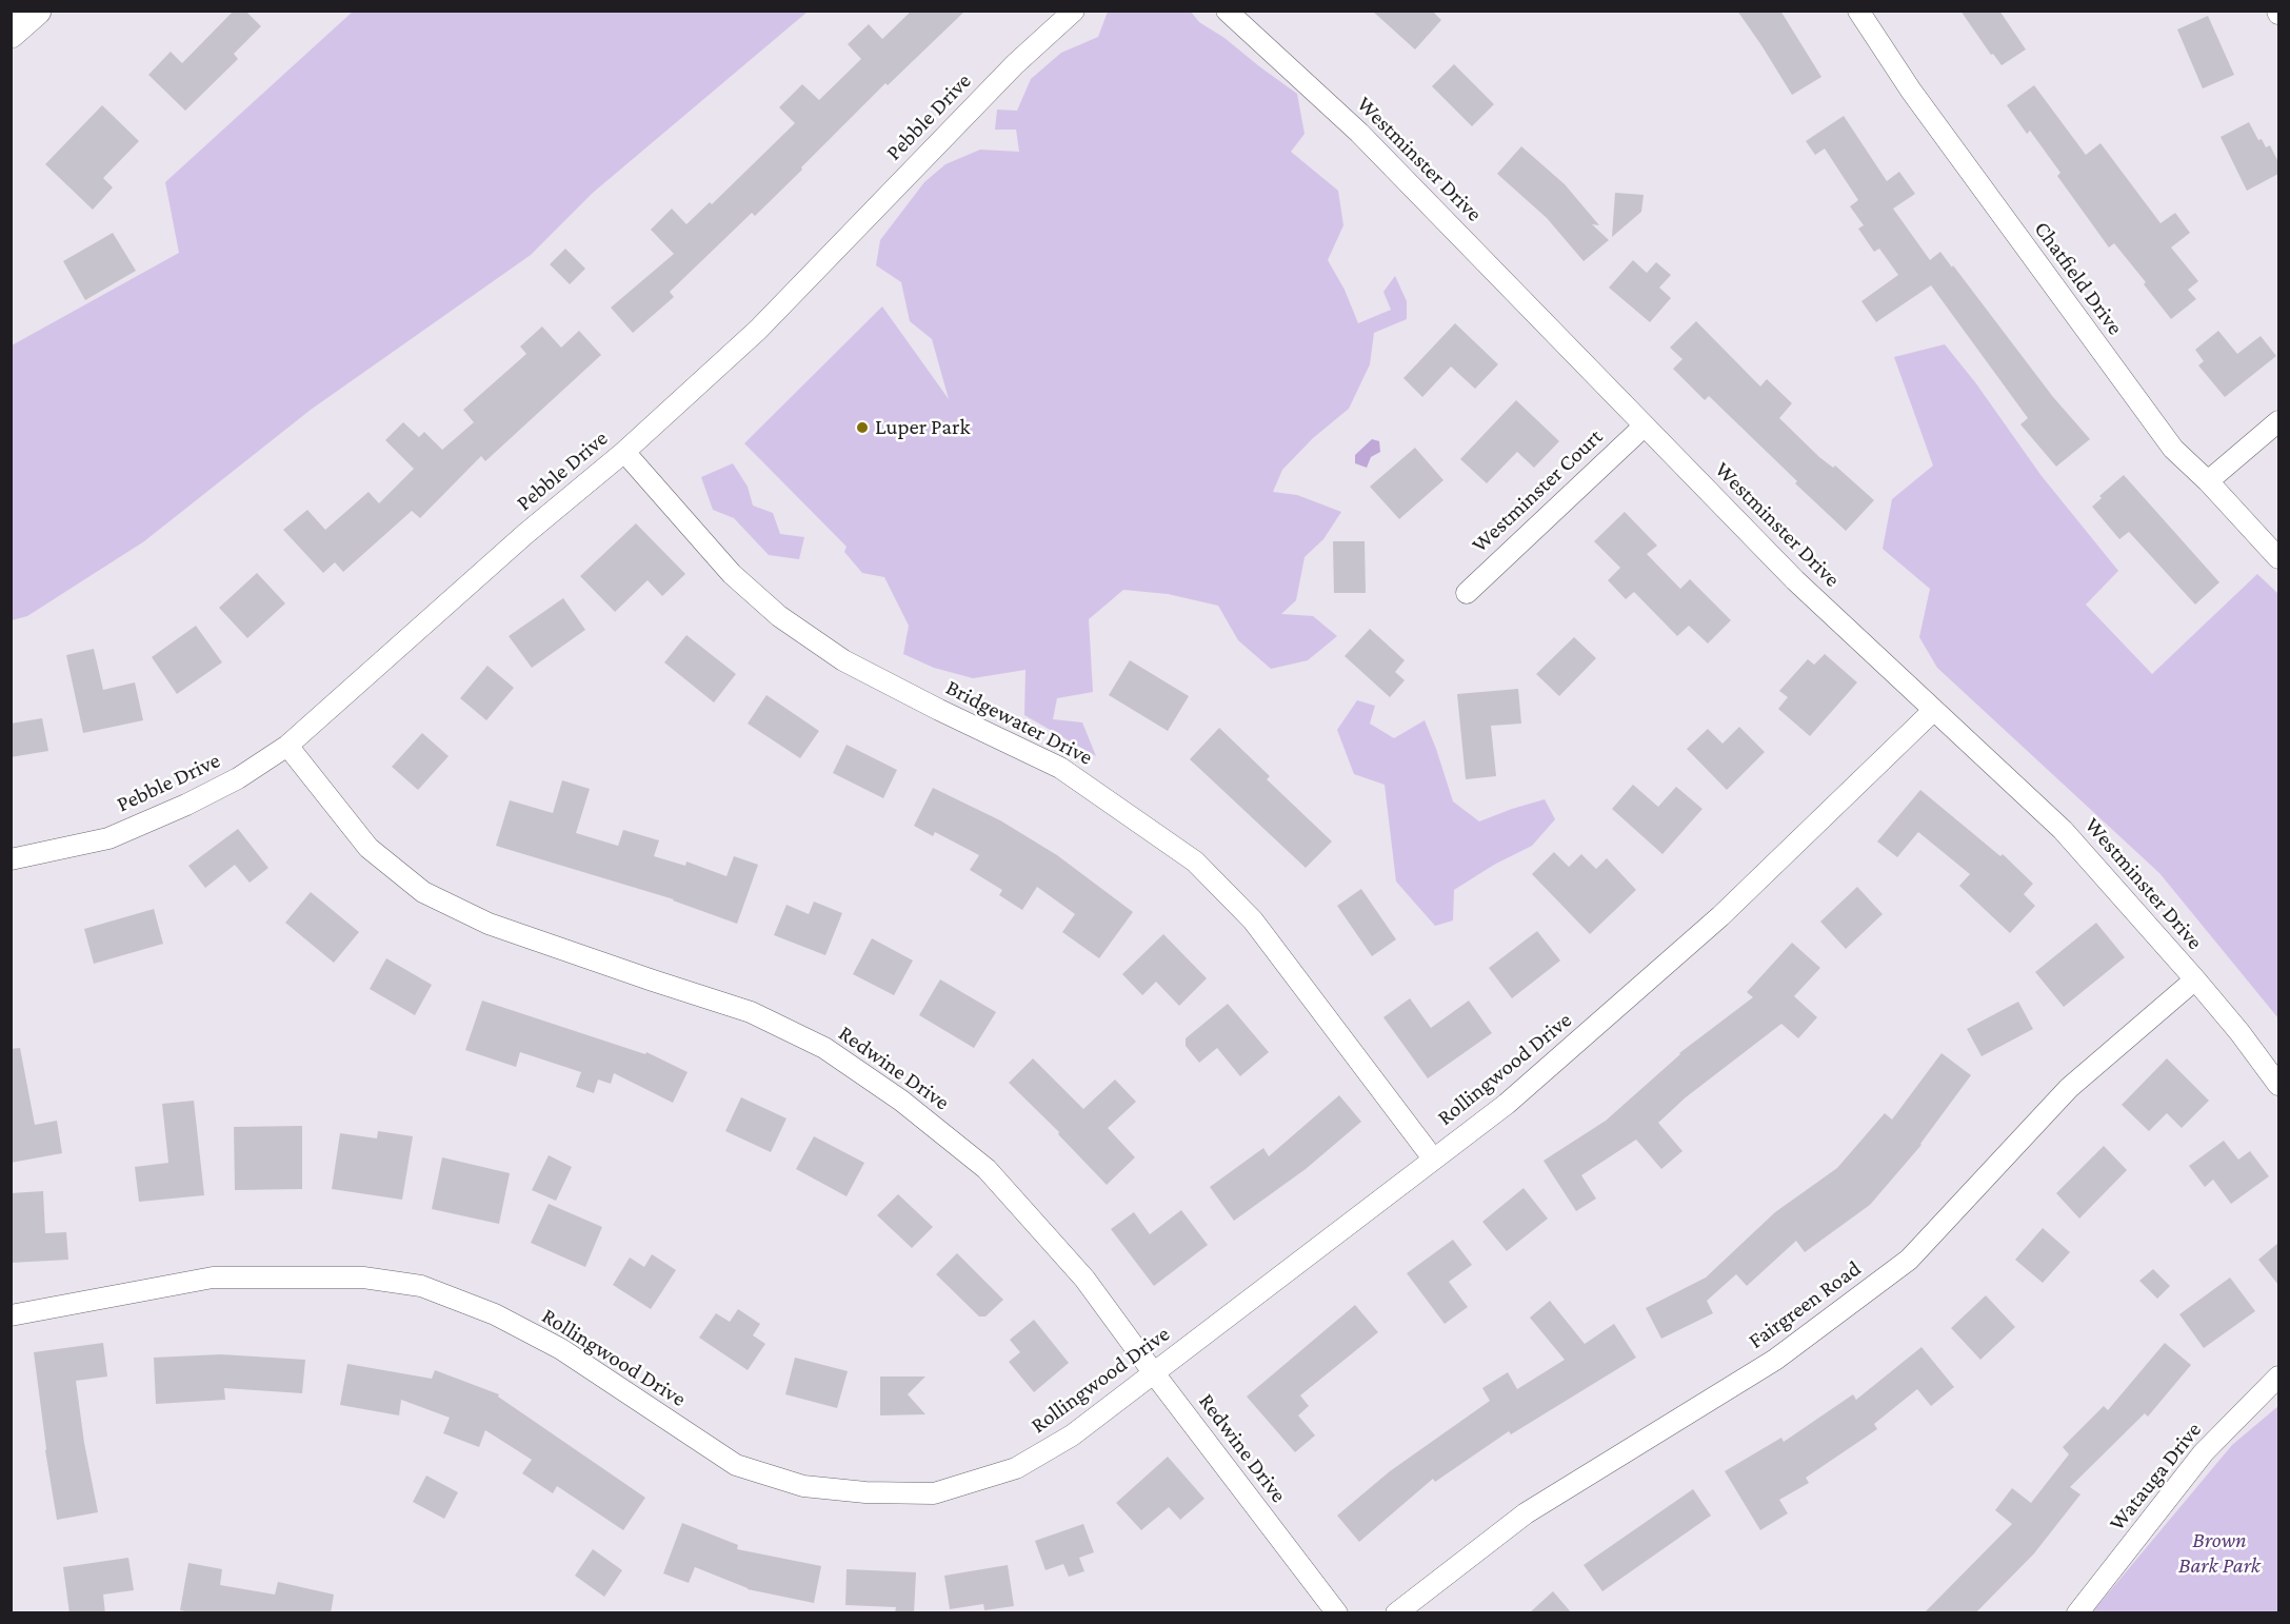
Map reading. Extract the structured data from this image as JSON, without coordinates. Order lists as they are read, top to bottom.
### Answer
{
  "streets": {
    "street": [
      "Pebble Drive",
      "Westminster Drive",
      "Chatfield Drive",
      "Westminster Court",
      "Bridgewater Drive",
      "Redwine Drive",
      "Rollingwood Drive",
      "Fairgreen Road",
      "Watauga Drive"
    ]
  },
  "crossings": [
    ["Pebble Drive", "Bridgewater Drive"],
    ["Pebble Drive", "Redwine Drive"],
    ["Westminster Drive", "Westminster Court"],
    ["Westminster Drive", "Rollingwood Drive"],
    ["Westminster Drive", "Fairgreen Road"],
    ["Bridgewater Drive", "Rollingwood Drive"],
    ["Redwine Drive", "Rollingwood Drive"]
  ],
  "parks": ["Brown Bark Park"],
  "places": ["Luper Park"]
}
